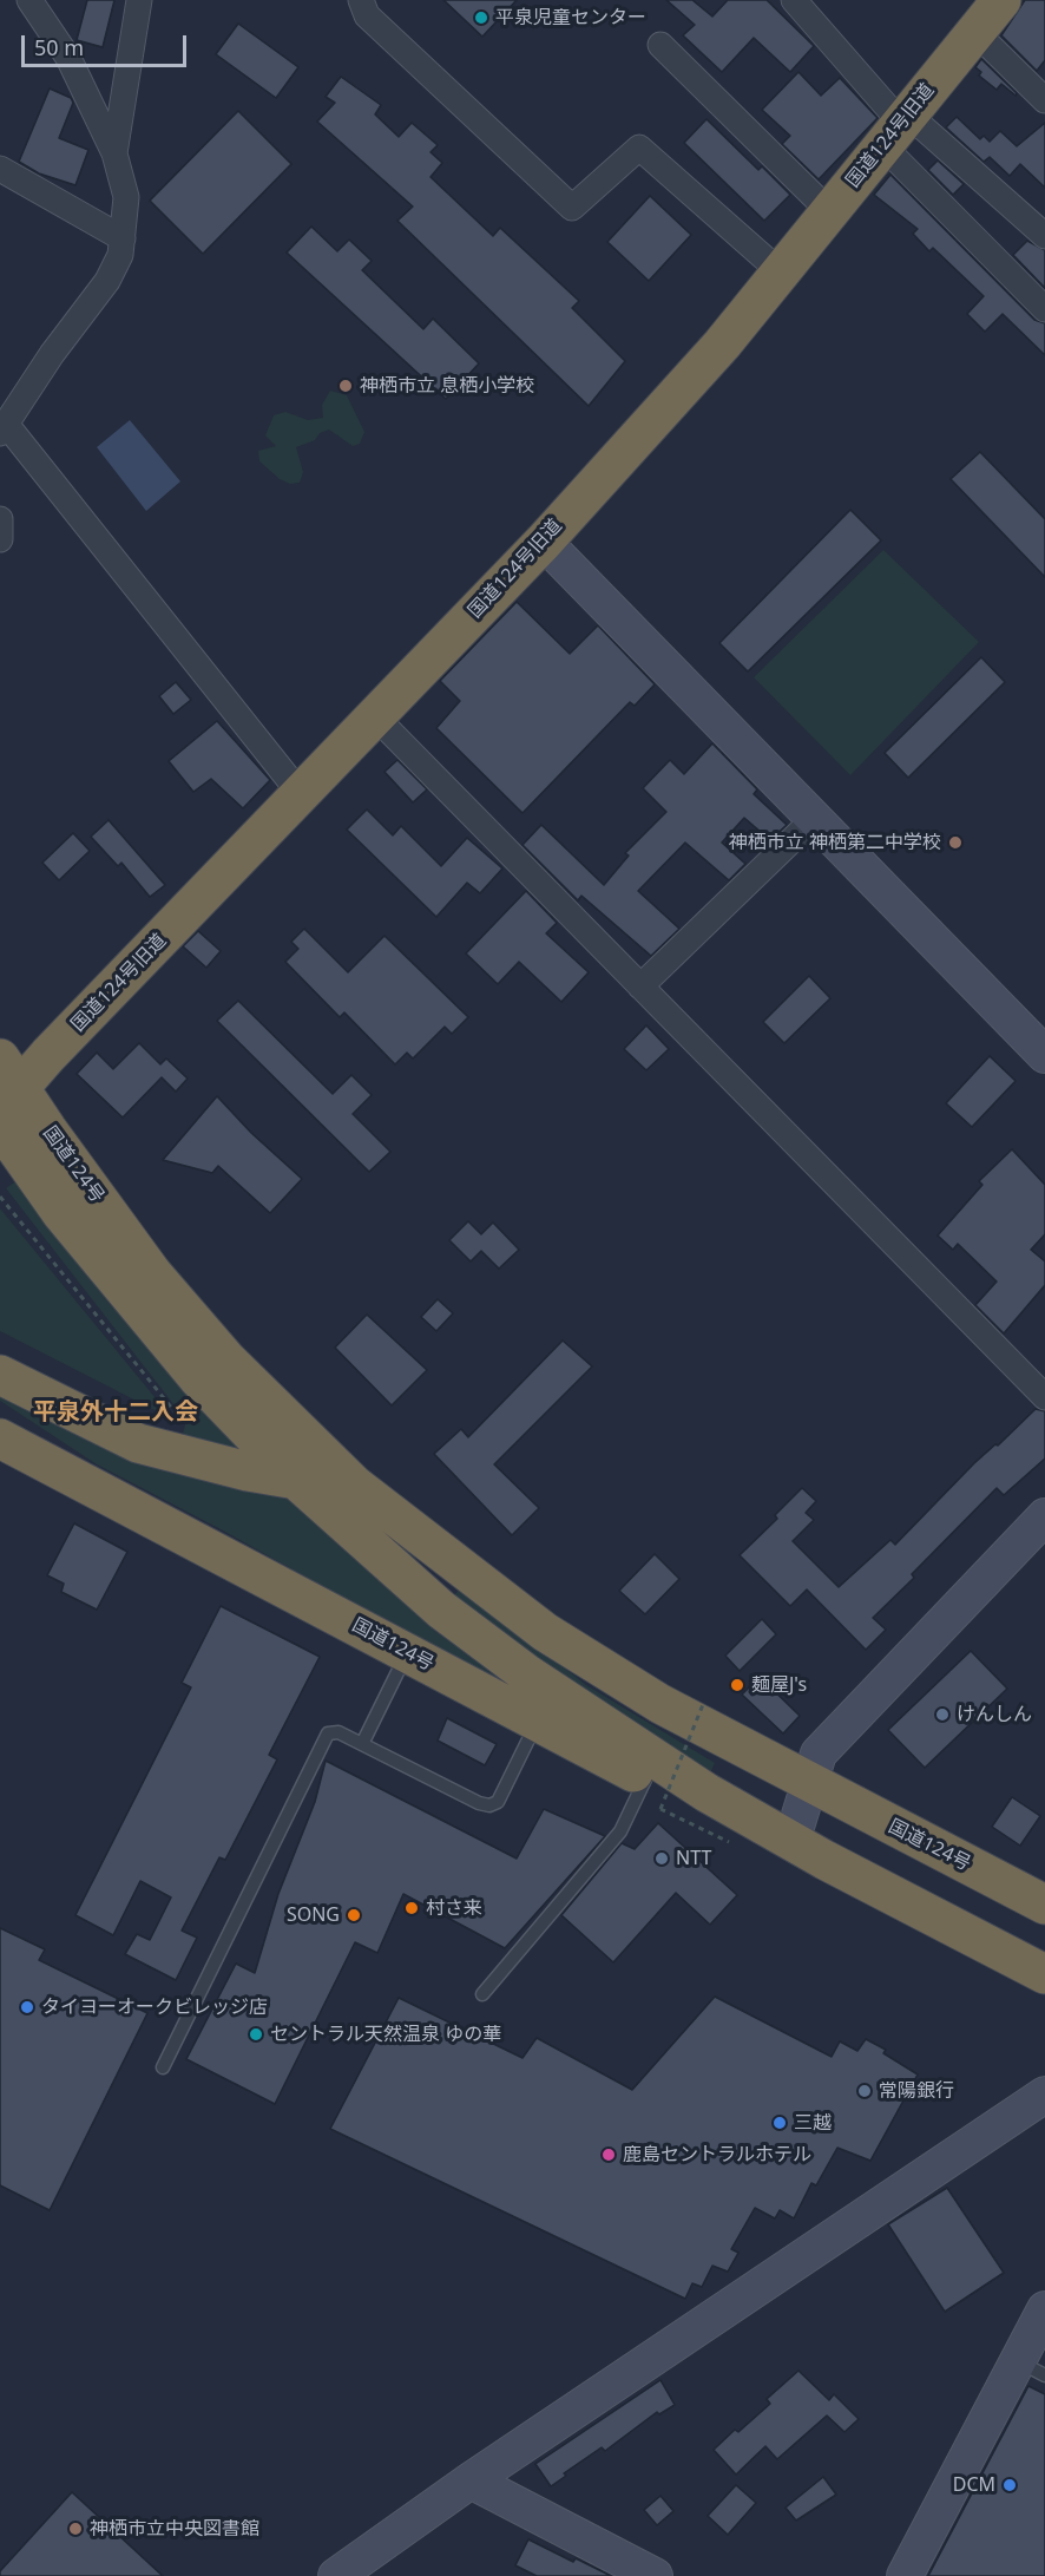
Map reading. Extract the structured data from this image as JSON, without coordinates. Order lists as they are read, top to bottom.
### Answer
{
  "streets": {
    "highway": ["国道124号旧道", "国道124号"]
  },
  "crossings": [
    ["国道124号旧道", "国道124号"]
  ],
  "districts": ["平泉外十二入会"],
  "places": [
    "平泉児童センター",
    "神栖市立 息栖小学校",
    "神栖市立 神栖第二中学校",
    "麺屋J's",
    "けんしん",
    "NTT",
    "村さ来",
    "SONG",
    "タイヨーオークビレッジ店",
    "セントラル天然温泉 ゆの華",
    "常陽銀行",
    "三越",
    "鹿島セントラルホテル",
    "DCM",
    "神栖市立中央図書館"
  ],
  "scale_bar": "50 m"
}
